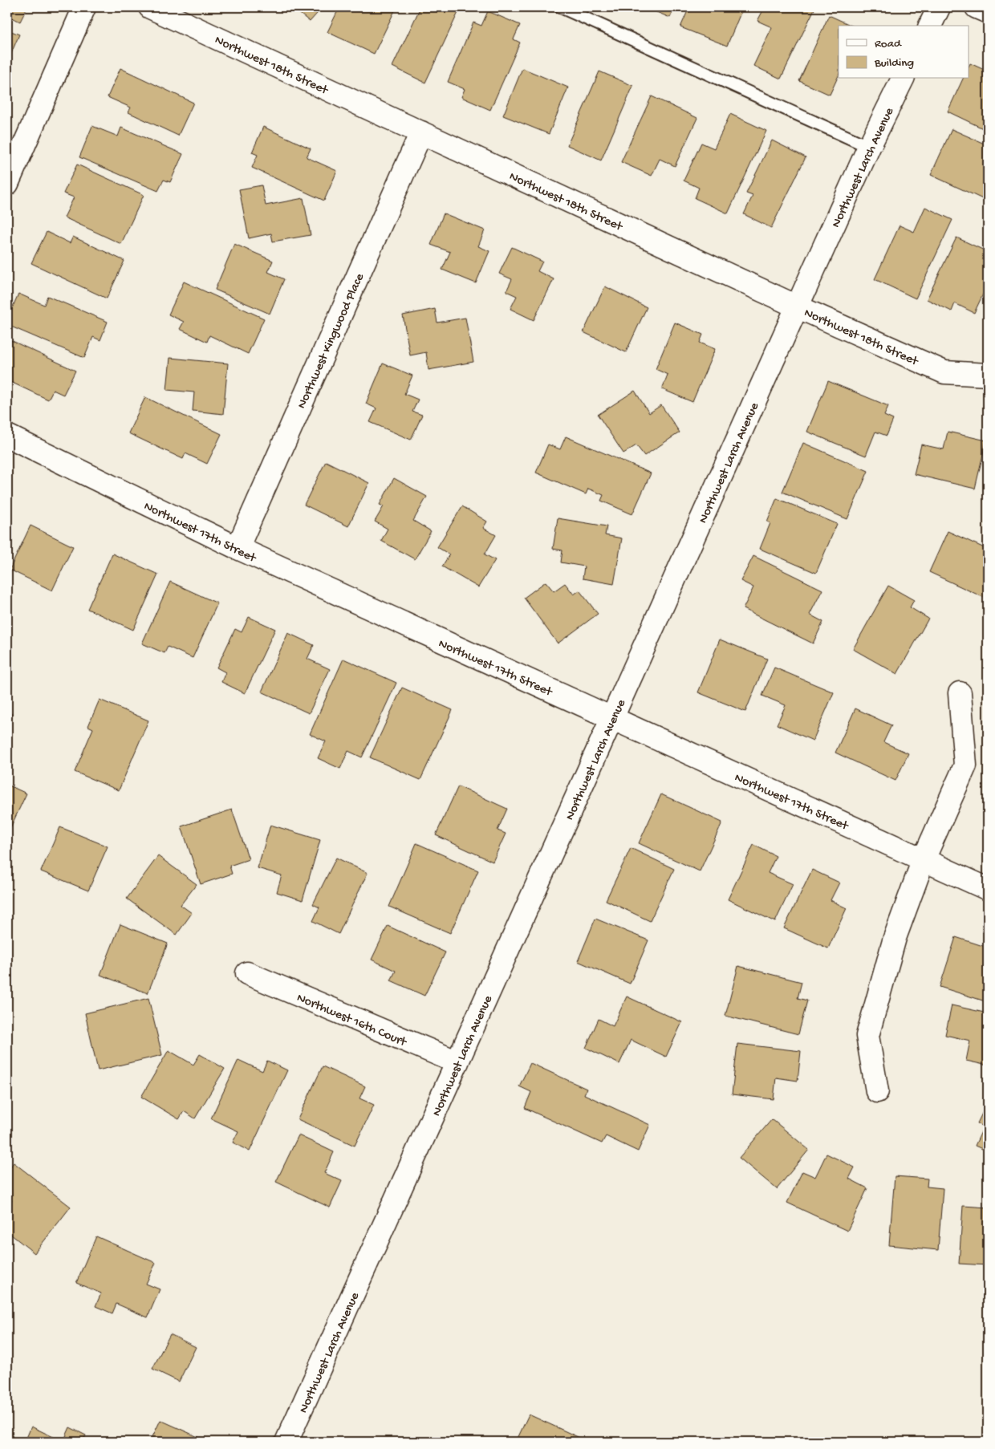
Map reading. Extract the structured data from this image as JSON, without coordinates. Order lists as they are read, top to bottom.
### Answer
{
  "streets": {
    "street": [
      "Northwest 18th Street",
      "Northwest Larch Avenue",
      "Northwest Kingwood Place",
      "Northwest 17th Street",
      "Northwest 16th Court"
    ]
  },
  "crossings": [
    ["Northwest 18th Street", "Northwest Larch Avenue"],
    ["Northwest 18th Street", "Northwest Kingwood Place"],
    ["Northwest Larch Avenue", "Northwest 17th Street"],
    ["Northwest Larch Avenue", "Northwest 16th Court"],
    ["Northwest Kingwood Place", "Northwest 17th Street"]
  ],
  "legend": ["Road", "Building"]
}
